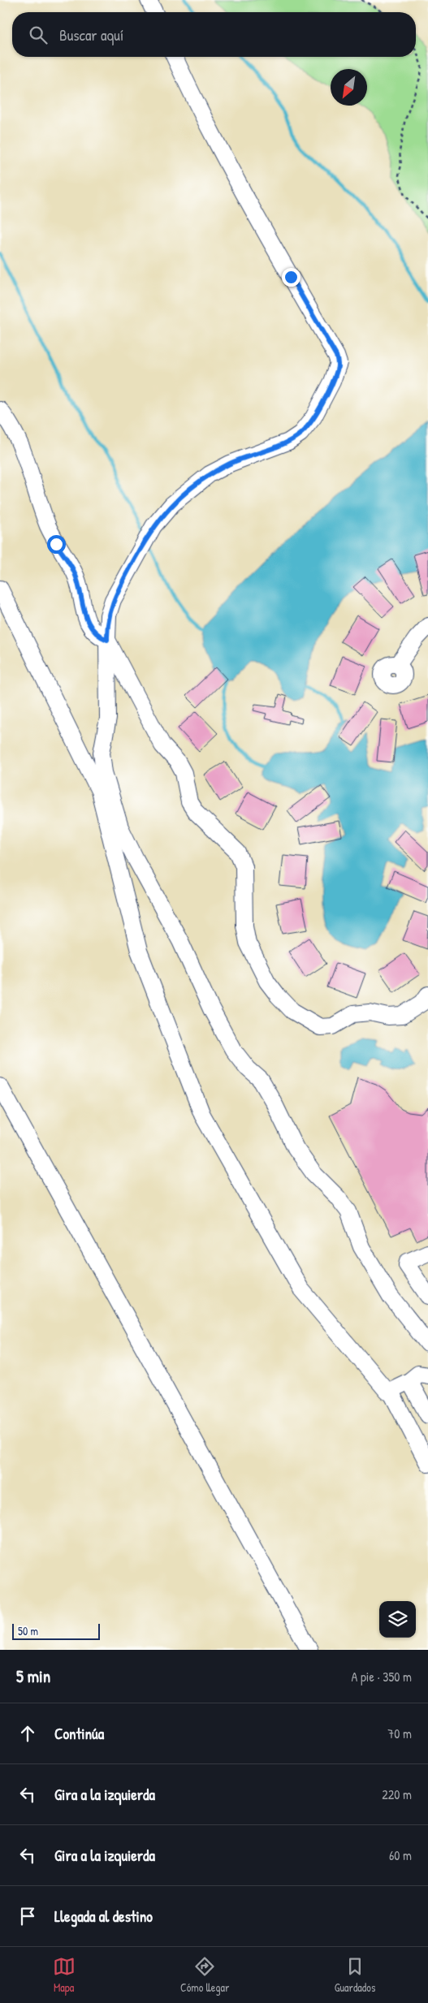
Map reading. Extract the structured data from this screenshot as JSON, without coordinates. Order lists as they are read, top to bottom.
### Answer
{
  "scale_bar": "50 m",
  "north": "bottom left",
  "page": {
    "search": "Buscar aquí",
    "scale": "50 m",
    "heading": ["5 min", "A pie · 350 m"],
    "list": [
      ["Continúa", "70 m"],
      ["Gira a la izquierda", "220 m"],
      ["Gira a la izquierda", "60 m"],
      "Llegada al destino"
    ],
    "nav": ["Mapa", "Cómo llegar", "Guardados"]
  }
}
